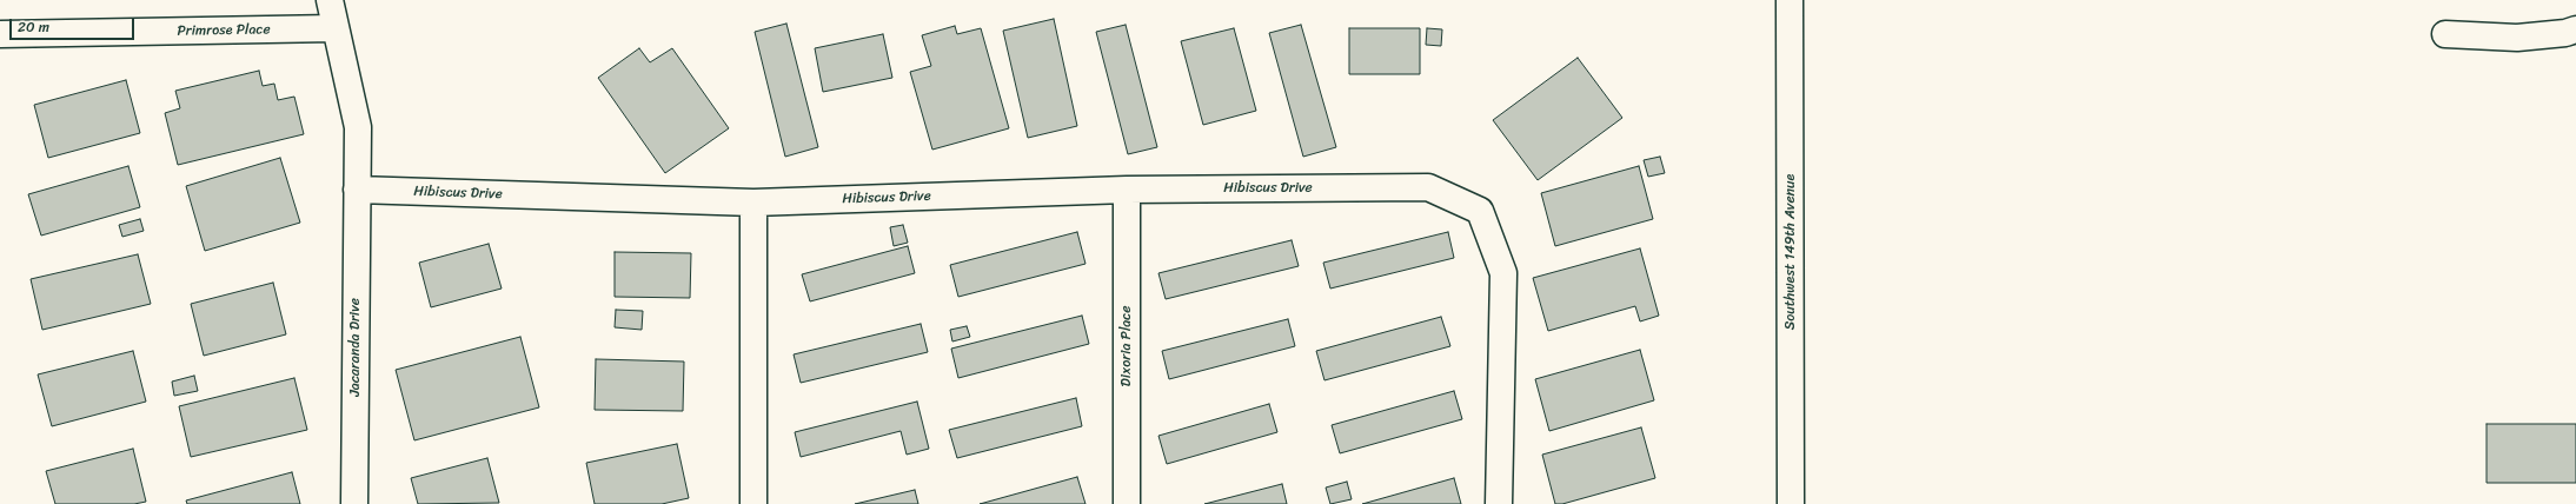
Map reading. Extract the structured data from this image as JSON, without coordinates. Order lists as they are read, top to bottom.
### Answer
{
  "streets": {
    "street": [
      "Primrose Place",
      "Hibiscus Drive",
      "Southwest 149th Avenue",
      "Dixoria Place",
      "Jacaranda Drive"
    ]
  },
  "crossings": [
    ["Hibiscus Drive", "Dixoria Place"],
    ["Hibiscus Drive", "Jacaranda Drive"]
  ],
  "scale_bar": "20 m"
}
